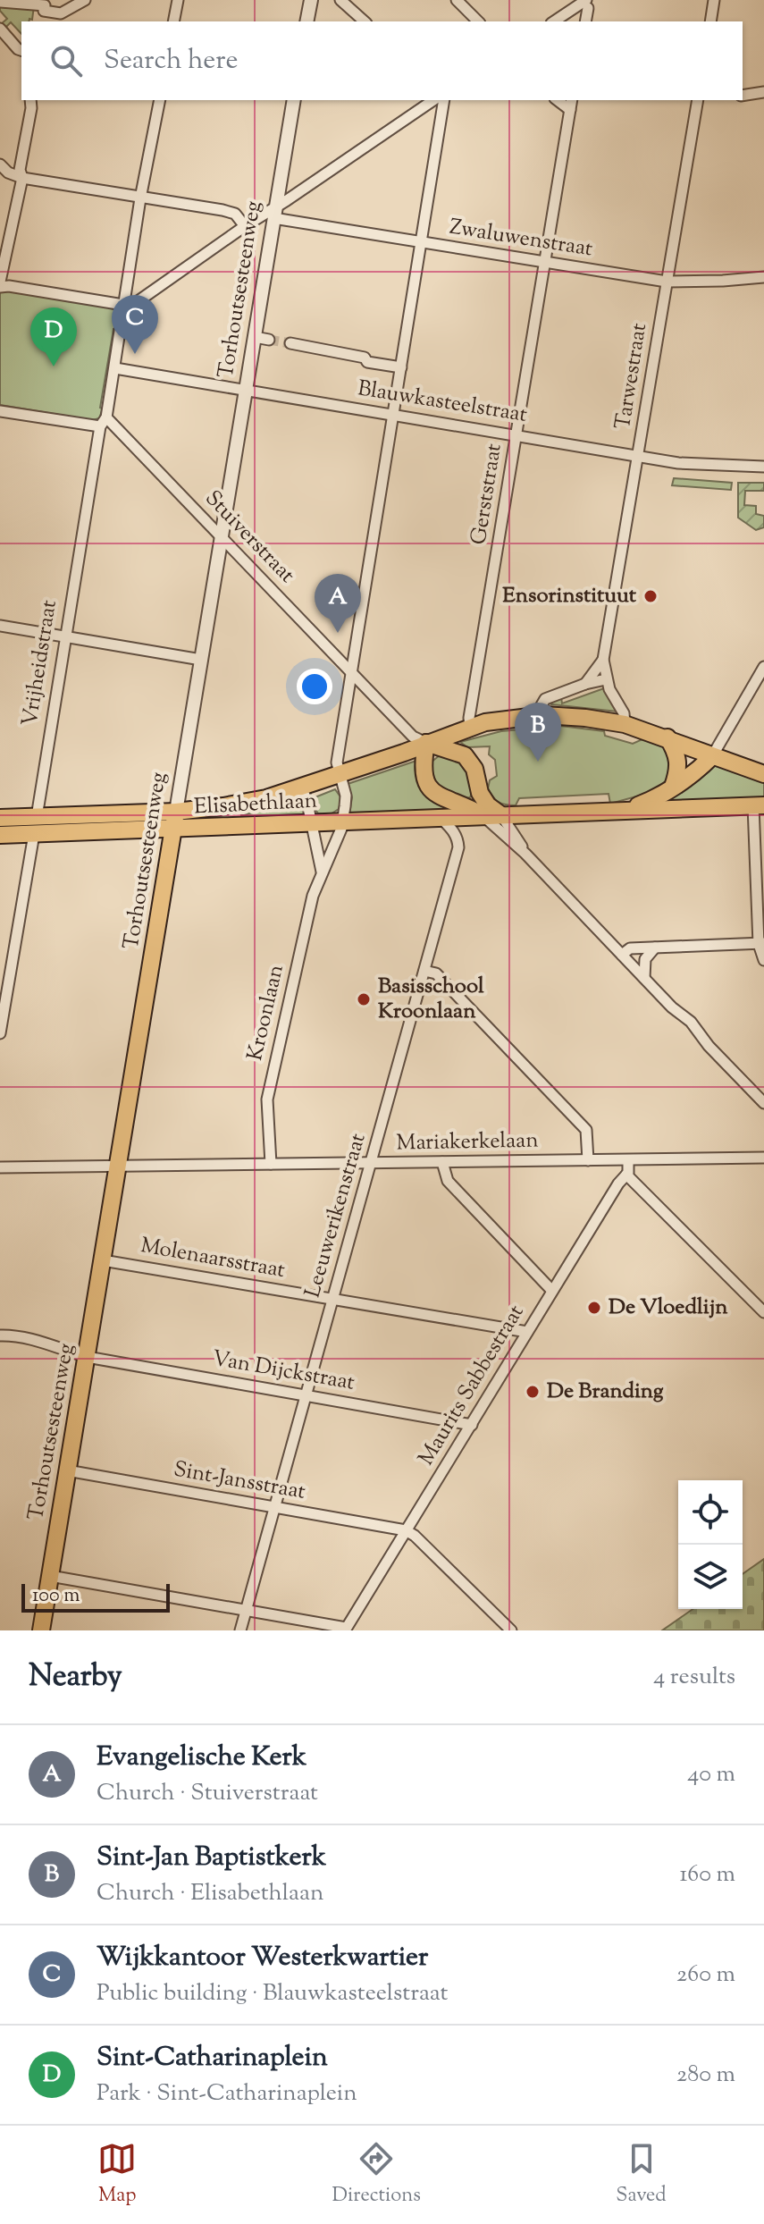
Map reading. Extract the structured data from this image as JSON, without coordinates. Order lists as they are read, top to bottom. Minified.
{"streets":{"main road":["Torhoutsesteenweg","Vrijheidstraat","Elisabethlaan"],"street":["Zwaluwenstraat","Tarwestraat","Blauwkasteelstraat","Gerststraat","Stuiverstraat","Kroonlaan","Mariakerkelaan","Leeuwerikenstraat","Molenaarsstraat","Van Dijckstraat","Maurits Sabbestraat","Sint-Jansstraat"]},"crossings":[["Zwaluwenstraat","Torhoutsesteenweg"],["Zwaluwenstraat","Tarwestraat"],["Zwaluwenstraat","Gerststraat"],["Torhoutsesteenweg","Blauwkasteelstraat"],["Torhoutsesteenweg","Stuiverstraat"],["Torhoutsesteenweg","Elisabethlaan"],["Torhoutsesteenweg","Mariakerkelaan"],["Torhoutsesteenweg","Molenaarsstraat"],["Torhoutsesteenweg","Van Dijckstraat"],["Torhoutsesteenweg","Sint-Jansstraat"],["Tarwestraat","Blauwkasteelstraat"],["Tarwestraat","Elisabethlaan"],["Blauwkasteelstraat","Gerststraat"],["Blauwkasteelstraat","Vrijheidstraat"],["Gerststraat","Elisabethlaan"],["Stuiverstraat","Vrijheidstraat"],["Stuiverstraat","Elisabethlaan"],["Vrijheidstraat","Elisabethlaan"],["Elisabethlaan","Kroonlaan"],["Elisabethlaan","Leeuwerikenstraat"],["Kroonlaan","Mariakerkelaan"],["Mariakerkelaan","Leeuwerikenstraat"],["Mariakerkelaan","Maurits Sabbestraat"],["Leeuwerikenstraat","Molenaarsstraat"],["Leeuwerikenstraat","Van Dijckstraat"],["Leeuwerikenstraat","Sint-Jansstraat"],["Molenaarsstraat","Maurits Sabbestraat"],["Van Dijckstraat","Maurits Sabbestraat"],["Maurits Sabbestraat","Sint-Jansstraat"]],"places":["Ensorinstituut","Basisschool Kroonlaan","De Vloedlijn","De Branding"],"scale_bar":"100 m","page":{"search":"Search here","pins":["C","D","A","B"],"scale":"100 m","heading":["Nearby","4 results"],"list":[{"mark":"A","name":"Evangelische Kerk","note":"Church · Stuiverstraat","value":"40 m"},{"mark":"B","name":"Sint-Jan Baptistkerk","note":"Church · Elisabethlaan","value":"160 m"},{"mark":"C","name":"Wijkkantoor Westerkwartier","note":"Public building · Blauwkasteelstraat","value":"260 m"},{"mark":"D","name":"Sint-Catharinaplein","note":"Park · Sint-Catharinaplein","value":"280 m"}],"nav":["Map","Directions","Saved"]}}
